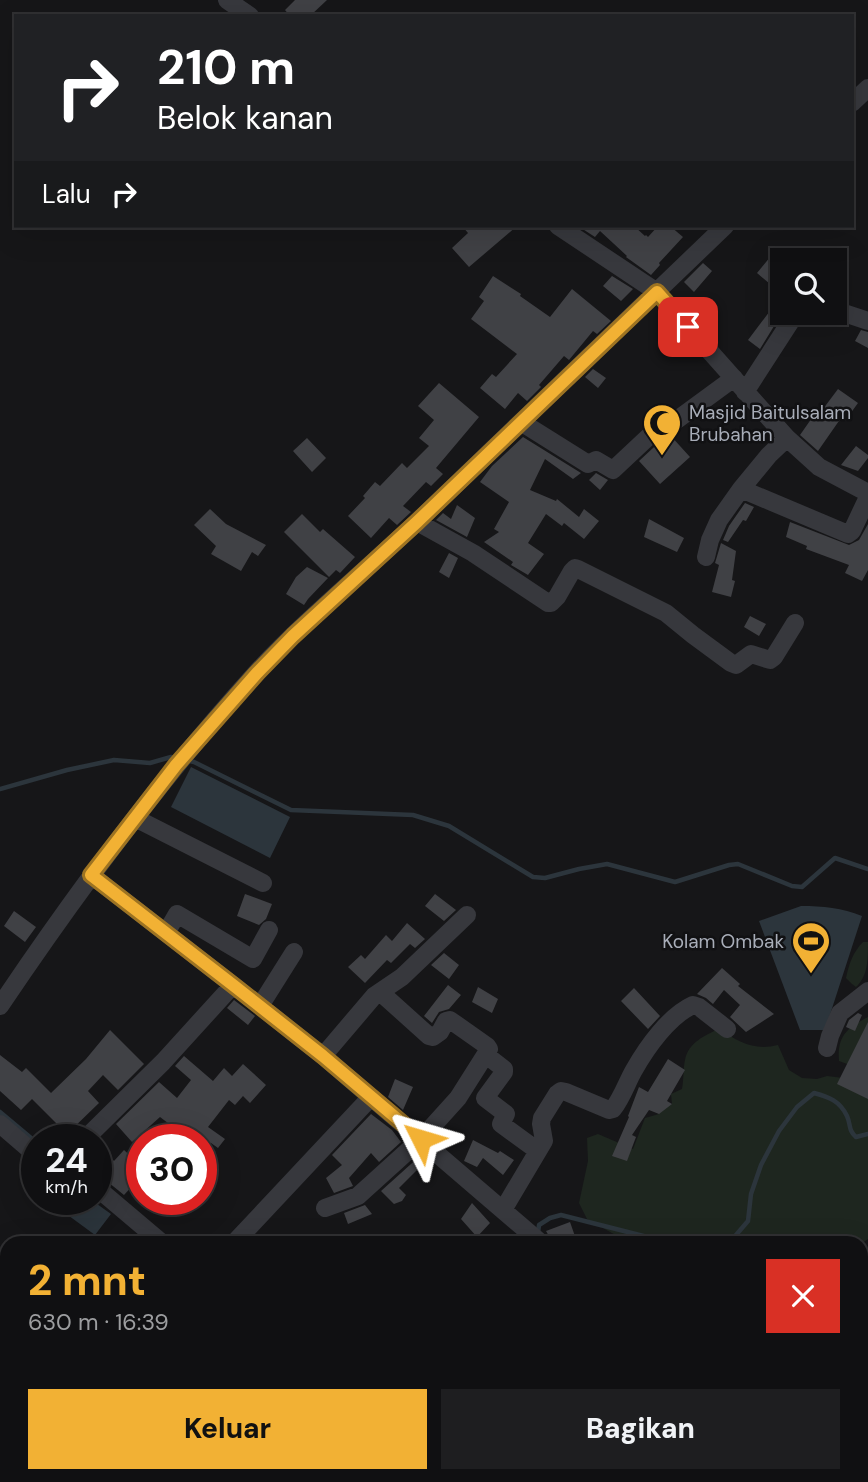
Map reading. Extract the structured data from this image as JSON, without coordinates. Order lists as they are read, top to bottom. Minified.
{"places":{"mosque":["Masjid Baitulsalam Brubahan"],"sports":["Kolam Ombak"]},"page":{"turn":["210 m","Belok kanan"],"then":"Lalu","speed":"24 km/h","limit":"30","heading":["2 mnt","630 m · 16:39"],"buttons":["Keluar","Bagikan"]}}
